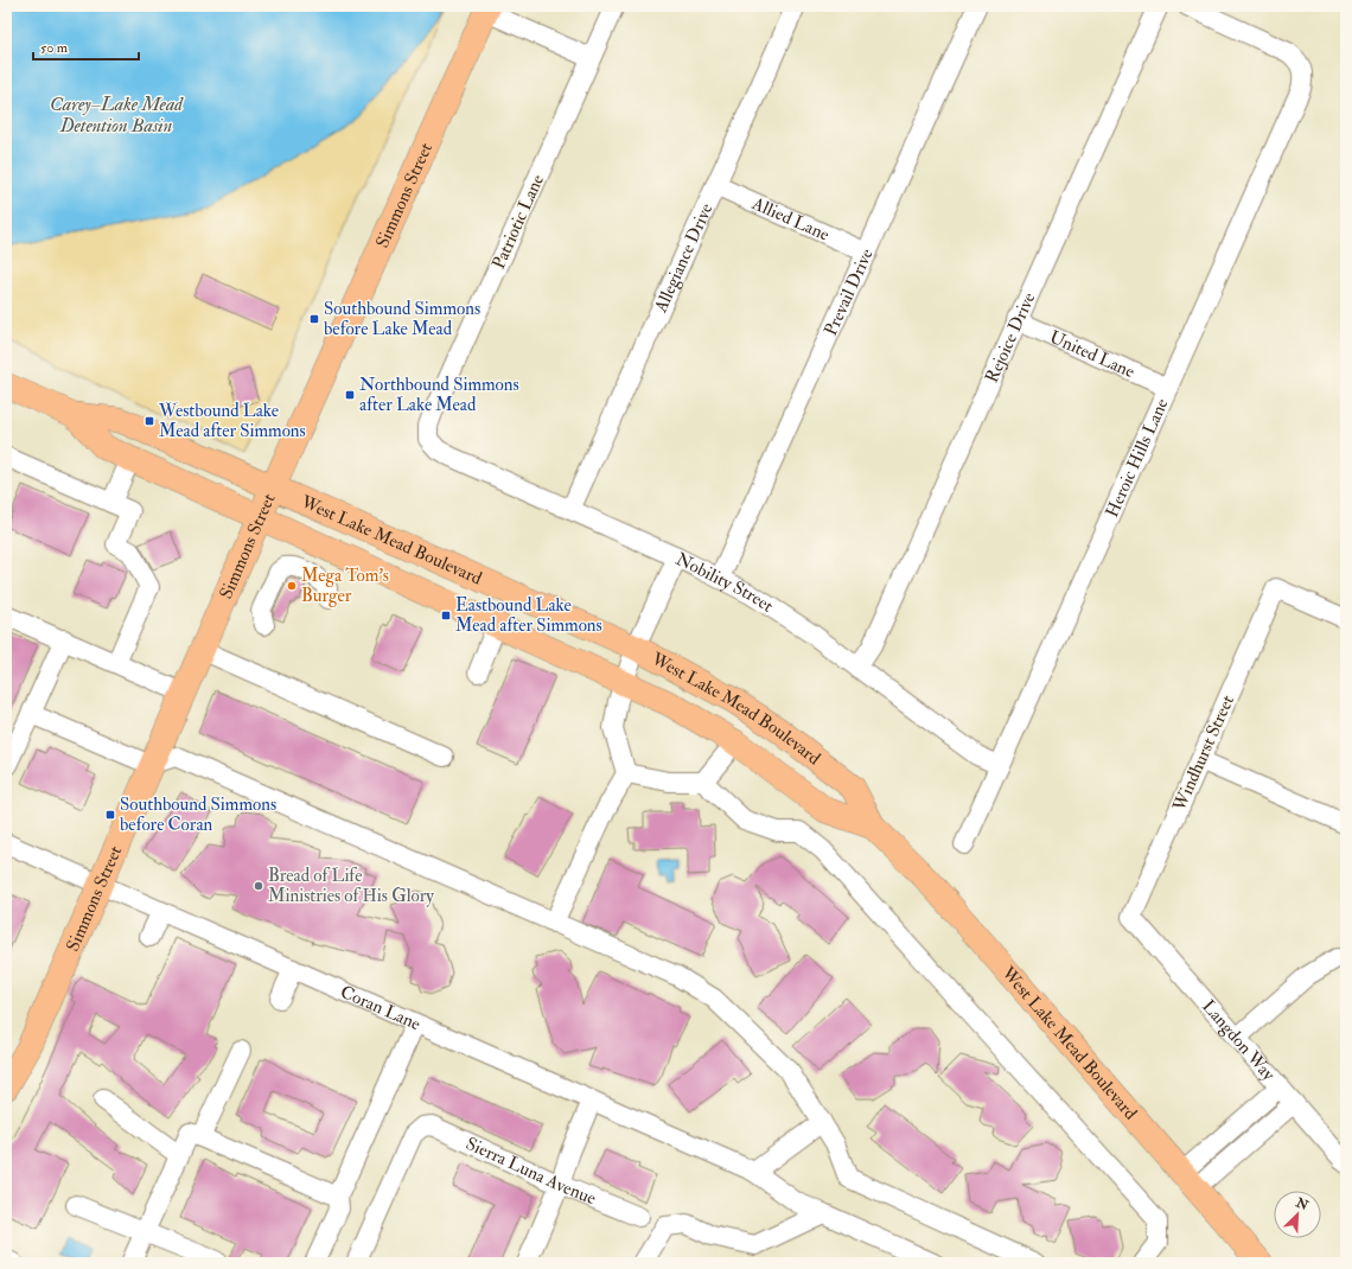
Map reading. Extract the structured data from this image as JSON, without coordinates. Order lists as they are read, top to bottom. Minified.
{"streets":{"main road":["Simmons Street","West Lake Mead Boulevard"],"street":["Allied Lane","Patriotic Lane","Allegiance Drive","Prevail Drive","Rejoice Drive","United Lane","Heroic Hills Lane","Nobility Street","Windhurst Street","Coran Lane","Langdon Way","Sierra Luna Avenue"]},"crossings":[["Simmons Street","West Lake Mead Boulevard"],["Simmons Street","Coran Lane"],["Allied Lane","Allegiance Drive"],["Allied Lane","Prevail Drive"],["Patriotic Lane","Nobility Street"],["Allegiance Drive","Nobility Street"],["Prevail Drive","Nobility Street"],["Rejoice Drive","United Lane"],["Rejoice Drive","Nobility Street"],["United Lane","Heroic Hills Lane"],["Heroic Hills Lane","Nobility Street"],["Windhurst Street","Langdon Way"]],"water":["Carey–Lake Mead Detention Basin"],"places":{"transit":["Southbound Simmons before Lake Mead","Northbound Simmons after Lake Mead","Westbound Lake Mead after Simmons","Eastbound Lake Mead after Simmons","Southbound Simmons before Coran"],"other":["Mega Tom's Burger","Bread of Life Ministries of His Glory"]},"scale_bar":"50 m","north":"top right"}
